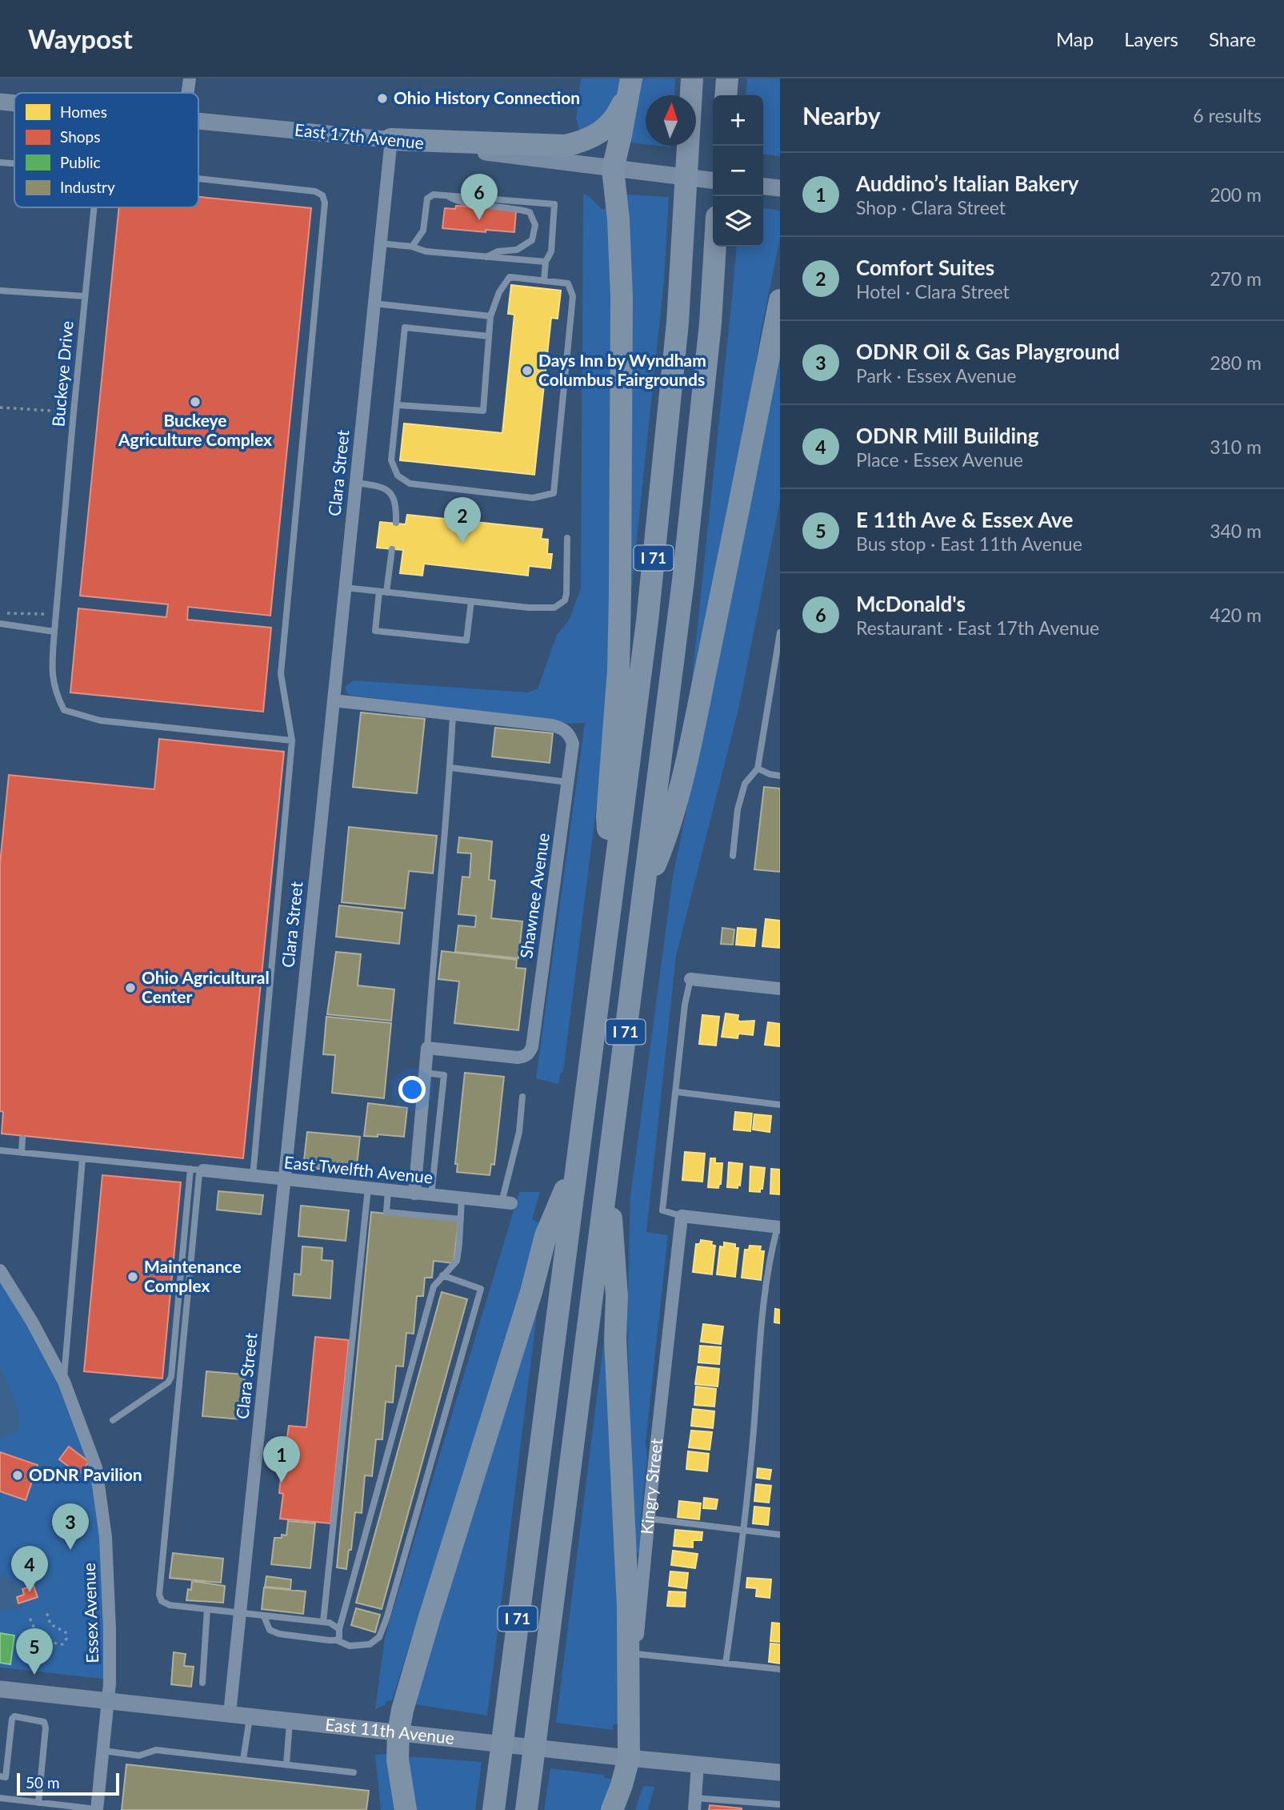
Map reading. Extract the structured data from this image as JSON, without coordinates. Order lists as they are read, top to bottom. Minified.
{"streets":{"highway":["I 71"],"street":["East 17th Avenue","Clara Street","Shawnee Avenue","East Twelfth Avenue","Kingry Street","Essex Avenue","East 11th Avenue"],"lane":["Buckeye Drive"]},"crossings":[["East 17th Avenue","Clara Street"],["Clara Street","Shawnee Avenue"],["Clara Street","East Twelfth Avenue"],["Clara Street","East 11th Avenue"],["Kingry Street","East 11th Avenue"],["Essex Avenue","East 11th Avenue"]],"places":["Ohio History Connection","Days Inn by Wyndham Columbus Fairgrounds","Buckeye Agriculture Complex","Ohio Agricultural Center","Maintenance Complex","ODNR Pavilion"],"legend":["Homes","Shops","Public","Industry"],"scale_bar":"50 m","north":"top","page":{"header":"Waypost","nav":["Map","Layers","Share"],"heading":["Nearby","6 results"],"map_buttons":["+","−"],"list":[{"mark":"1","name":"Auddino’s Italian Bakery","note":"Shop · Clara Street","value":"200 m"},{"mark":"2","name":"Comfort Suites","note":"Hotel · Clara Street","value":"270 m"},{"mark":"3","name":"ODNR Oil & Gas Playground","note":"Park · Essex Avenue","value":"280 m"},{"mark":"4","name":"ODNR Mill Building","note":"Place · Essex Avenue","value":"310 m"},{"mark":"5","name":"E 11th Ave & Essex Ave","note":"Bus stop · East 11th Avenue","value":"340 m"},{"mark":"6","name":"McDonald's","note":"Restaurant · East 17th Avenue","value":"420 m"}],"pins":["6","2","1","3","4","5"],"scale":"50 m"}}
